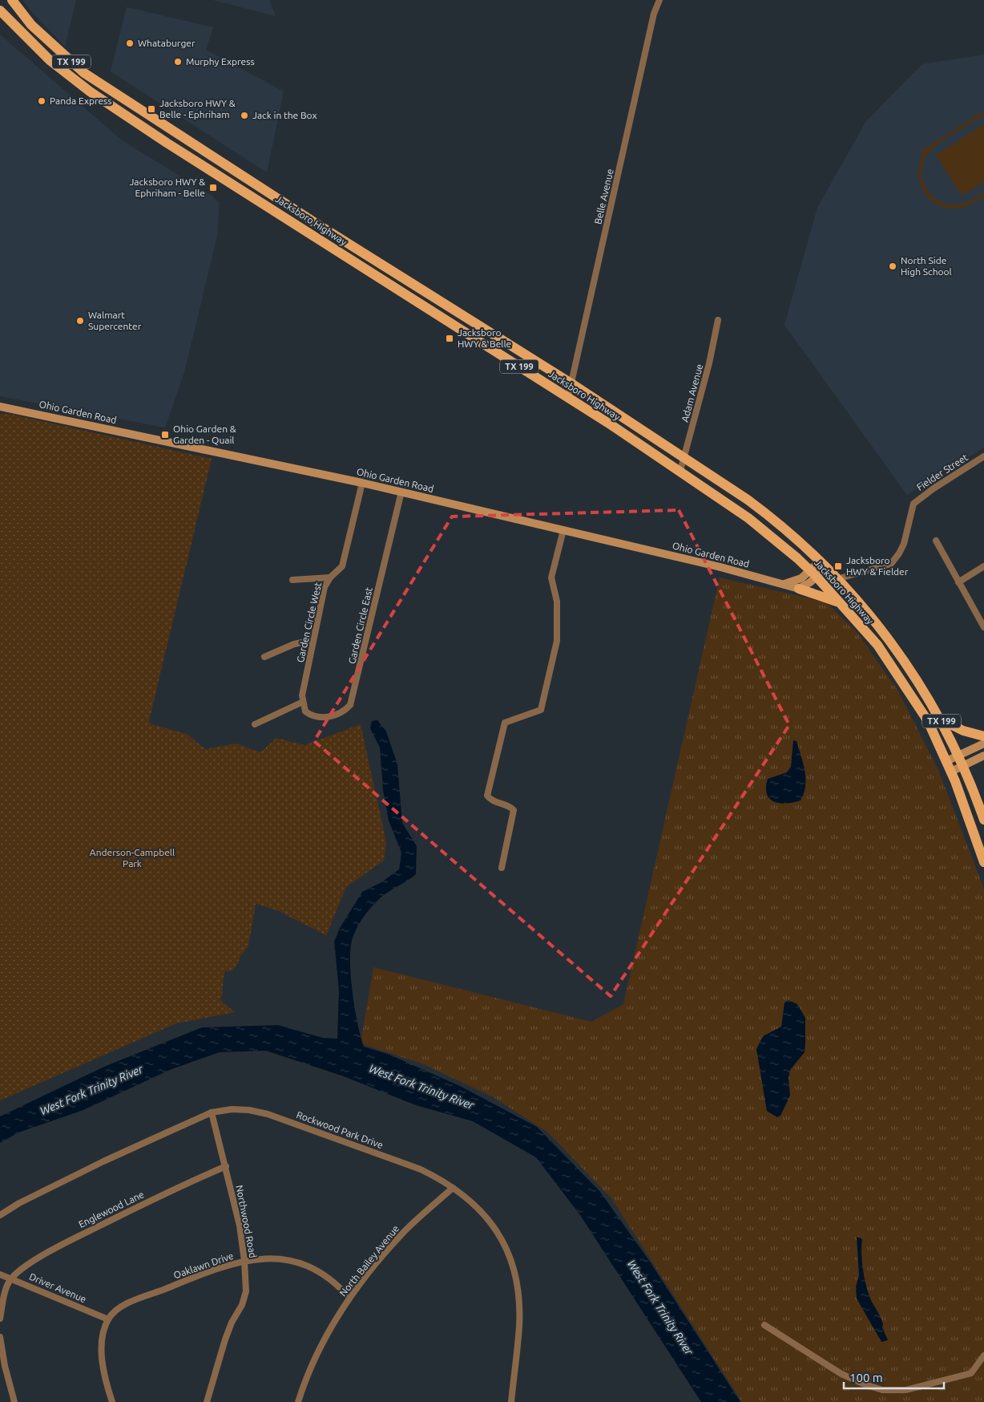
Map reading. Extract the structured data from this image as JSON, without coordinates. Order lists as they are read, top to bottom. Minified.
{"streets":{"main road":["TX 199","Jacksboro Highway"],"street":["Belle Avenue","Adam Avenue","Ohio Garden Road","Fielder Street","Garden Circle West","Garden Circle East","Rockwood Park Drive","Englewood Lane","Northwood Road","North Bailey Avenue","Oaklawn Drive","Driver Avenue"]},"crossings":[["Belle Avenue","Jacksboro Highway"],["Jacksboro Highway","Adam Avenue"],["Jacksboro Highway","Fielder Street"],["Ohio Garden Road","Garden Circle West"],["Ohio Garden Road","Garden Circle East"],["Garden Circle West","Garden Circle East"],["Rockwood Park Drive","Northwood Road"],["Rockwood Park Drive","North Bailey Avenue"],["Englewood Lane","Northwood Road"],["Englewood Lane","Driver Avenue"],["Northwood Road","Oaklawn Drive"],["North Bailey Avenue","Oaklawn Drive"],["Oaklawn Drive","Driver Avenue"]],"water":["West Fork Trinity River"],"parks":["Anderson-Campbell Park"],"places":{"other":["Whataburger","Murphy Express","Panda Express","Jack in the Box","North Side High School","Walmart Supercenter"],"transit":["Jacksboro HWY & Belle - Ephriham","Jacksboro HWY & Ephriham - Belle","Jacksboro HWY & Belle","Ohio Garden & Garden - Quail","Jacksboro HWY & Fielder"]},"scale_bar":"100 m"}
